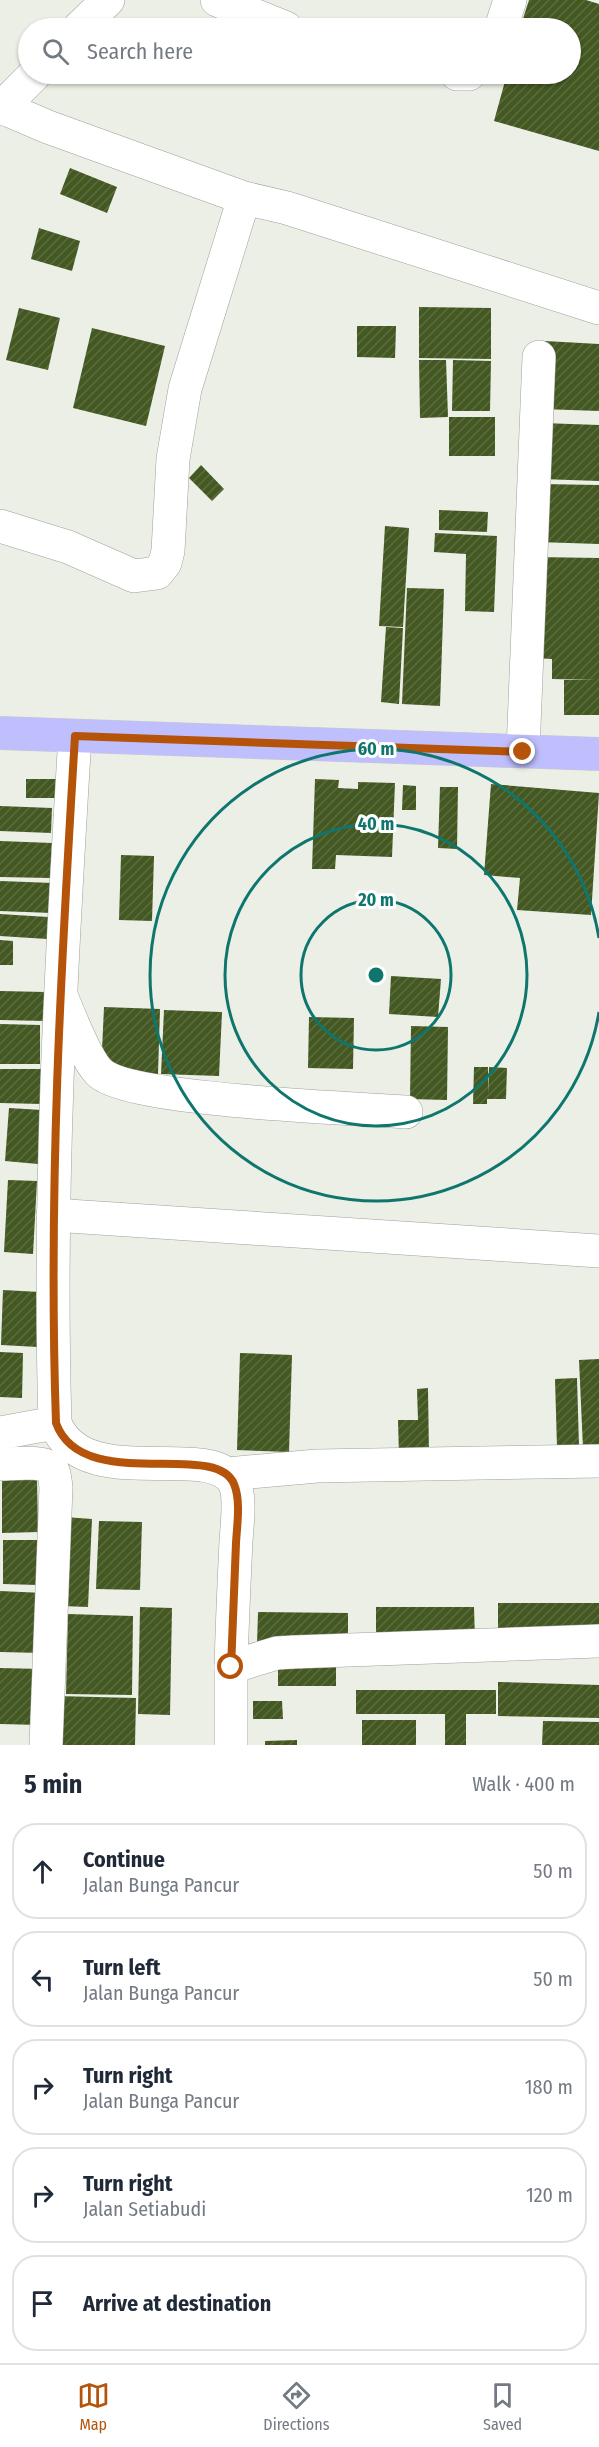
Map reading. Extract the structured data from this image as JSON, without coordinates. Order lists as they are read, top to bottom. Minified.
{"page":{"search":"Search here","heading":["5 min","Walk · 400 m"],"list":[["Continue","Jalan Bunga Pancur","50 m"],["Turn left","Jalan Bunga Pancur","50 m"],["Turn right","Jalan Bunga Pancur","180 m"],["Turn right","Jalan Setiabudi","120 m"],"Arrive at destination"],"nav":["Map","Directions","Saved"]},"rings":["60 m","40 m","20 m"]}
